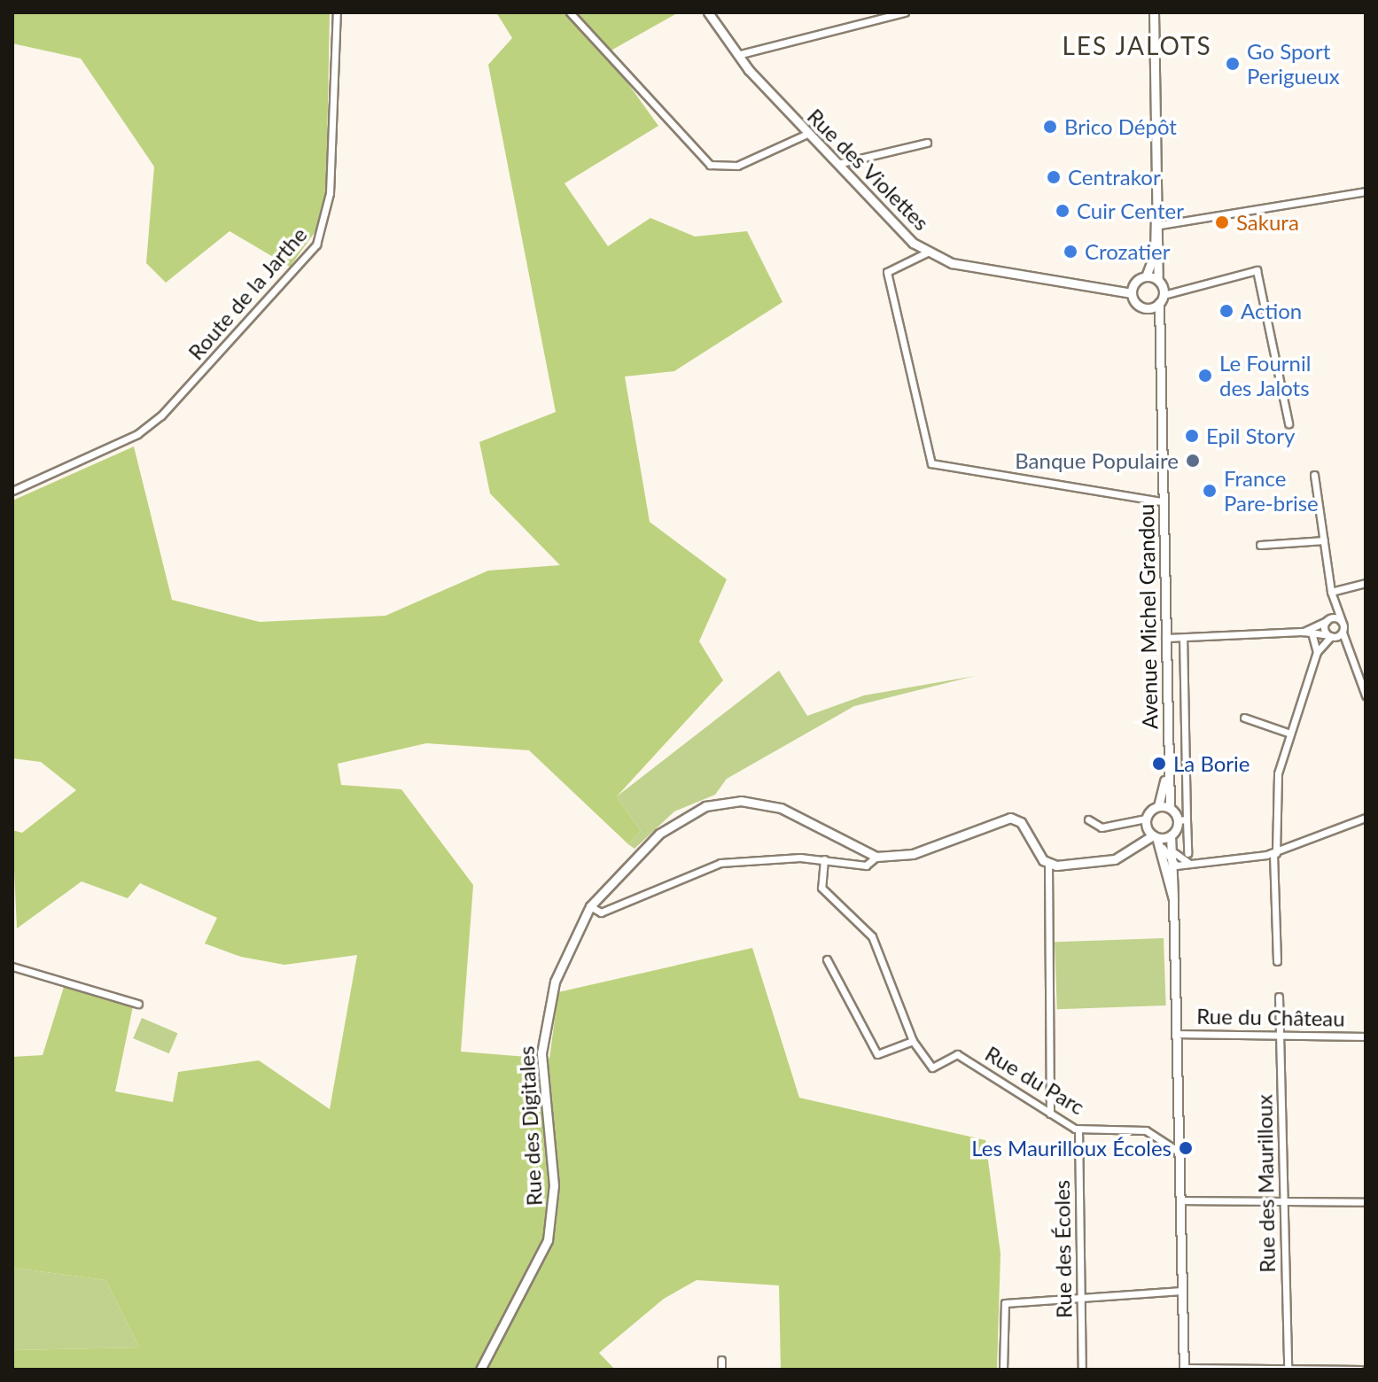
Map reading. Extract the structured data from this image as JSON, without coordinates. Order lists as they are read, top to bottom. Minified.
{"streets":{"main road":["Rue des Violettes","Avenue Michel Grandou","Rue des Digitales"],"street":["Route de la Jarthe","Rue du Château","Rue du Parc","Rue des Maurilloux","Rue des Écoles"]},"crossings":[["Rue des Violettes","Avenue Michel Grandou"],["Rue du Château","Rue des Maurilloux"],["Rue du Parc","Rue des Écoles"]],"districts":["LES JALOTS"],"places":["Go Sport Perigueux","Brico Dépôt","Centrakor","Cuir Center","Sakura","Crozatier","Action","Le Fournil des Jalots","Epil Story","Banque Populaire","France Pare-brise","La Borie","Les Maurilloux Écoles"]}
